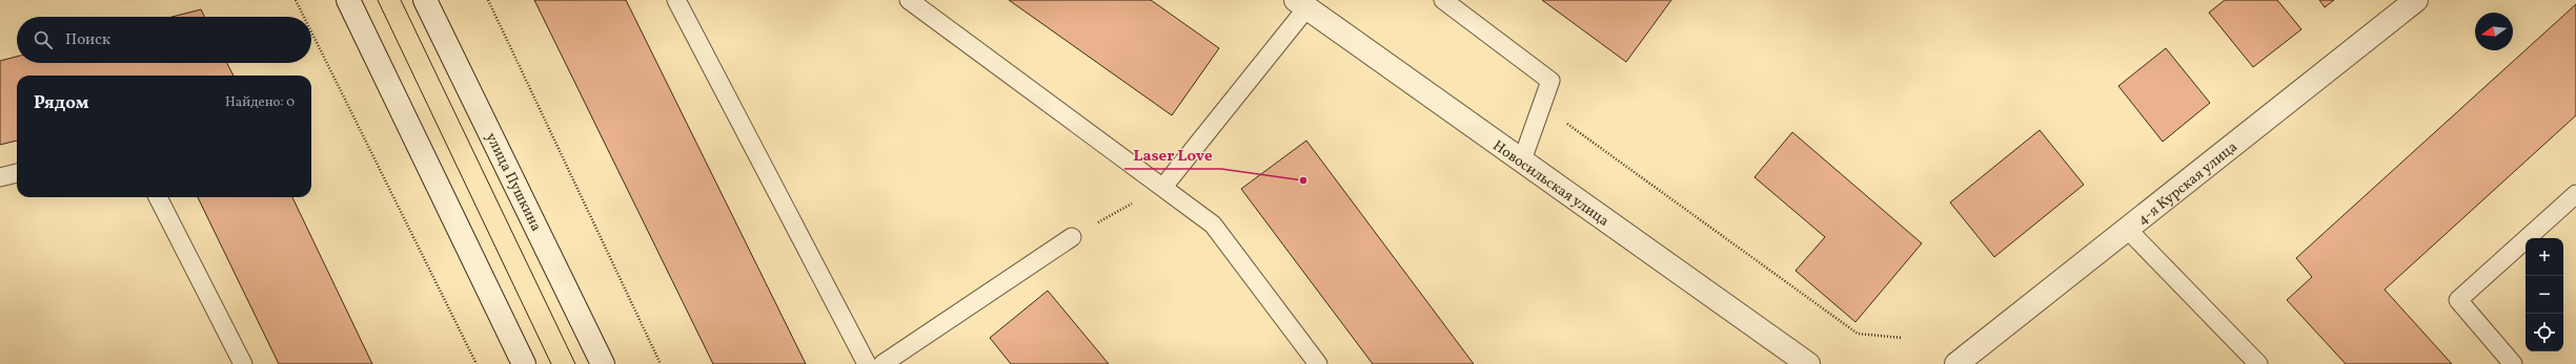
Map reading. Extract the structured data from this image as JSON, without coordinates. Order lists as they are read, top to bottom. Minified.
{"streets":{"street":["улица Пушкина","Новосильская улица","4-я Курская улица"]},"places":["Laser Love"],"north":"left","page":{"search":"Поиск","heading":["Рядом","Найдено: 0"],"map_buttons":["+","−"]}}
